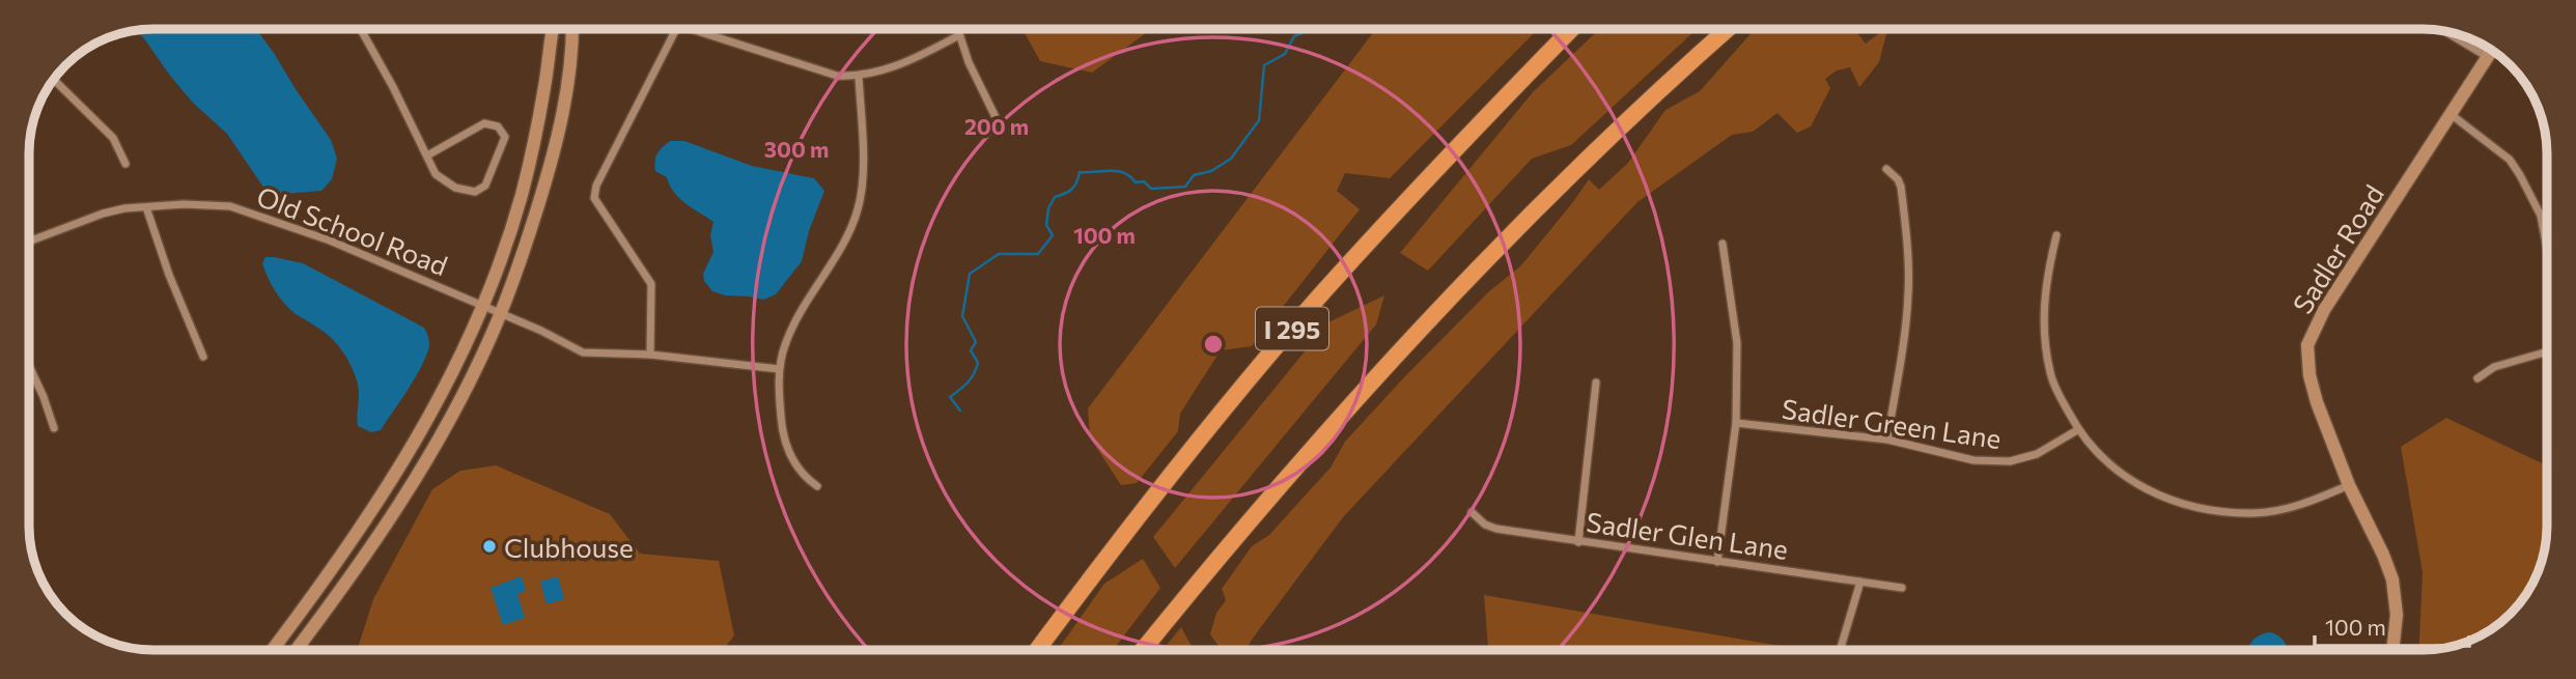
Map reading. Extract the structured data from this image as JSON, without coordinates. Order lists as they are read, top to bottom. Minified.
{"streets":{"highway":["I 295"],"street":["Old School Road","Sadler Road","Sadler Green Lane","Sadler Glen Lane"]},"places":["Clubhouse"],"scale_bar":"100 m","rings":["200 m","300 m","100 m"]}
